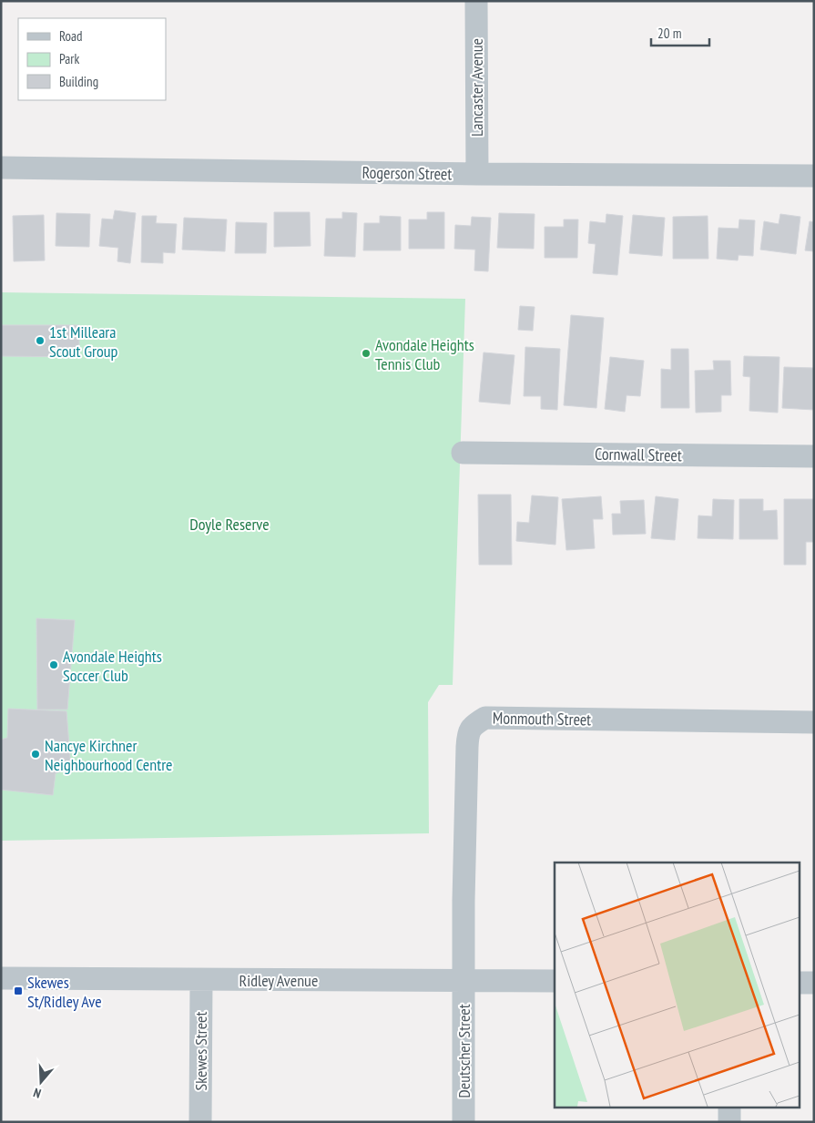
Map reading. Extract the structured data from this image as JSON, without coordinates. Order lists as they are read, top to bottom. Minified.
{"streets":{"street":["Lancaster Avenue","Rogerson Street","Cornwall Street","Monmouth Street","Ridley Avenue","Skewes Street","Deutscher Street"]},"crossings":[["Lancaster Avenue","Rogerson Street"],["Monmouth Street","Ridley Avenue"],["Monmouth Street","Deutscher Street"],["Ridley Avenue","Skewes Street"],["Ridley Avenue","Deutscher Street"]],"parks":["Doyle Reserve"],"places":{"other":["1st Milleara Scout Group","Avondale Heights Tennis Club","Avondale Heights Soccer Club","Nancye Kirchner Neighbourhood Centre"],"transit":["Skewes St/Ridley Ave"]},"legend":["Road","Park","Building"],"scale_bar":"20 m","north":"bottom"}
